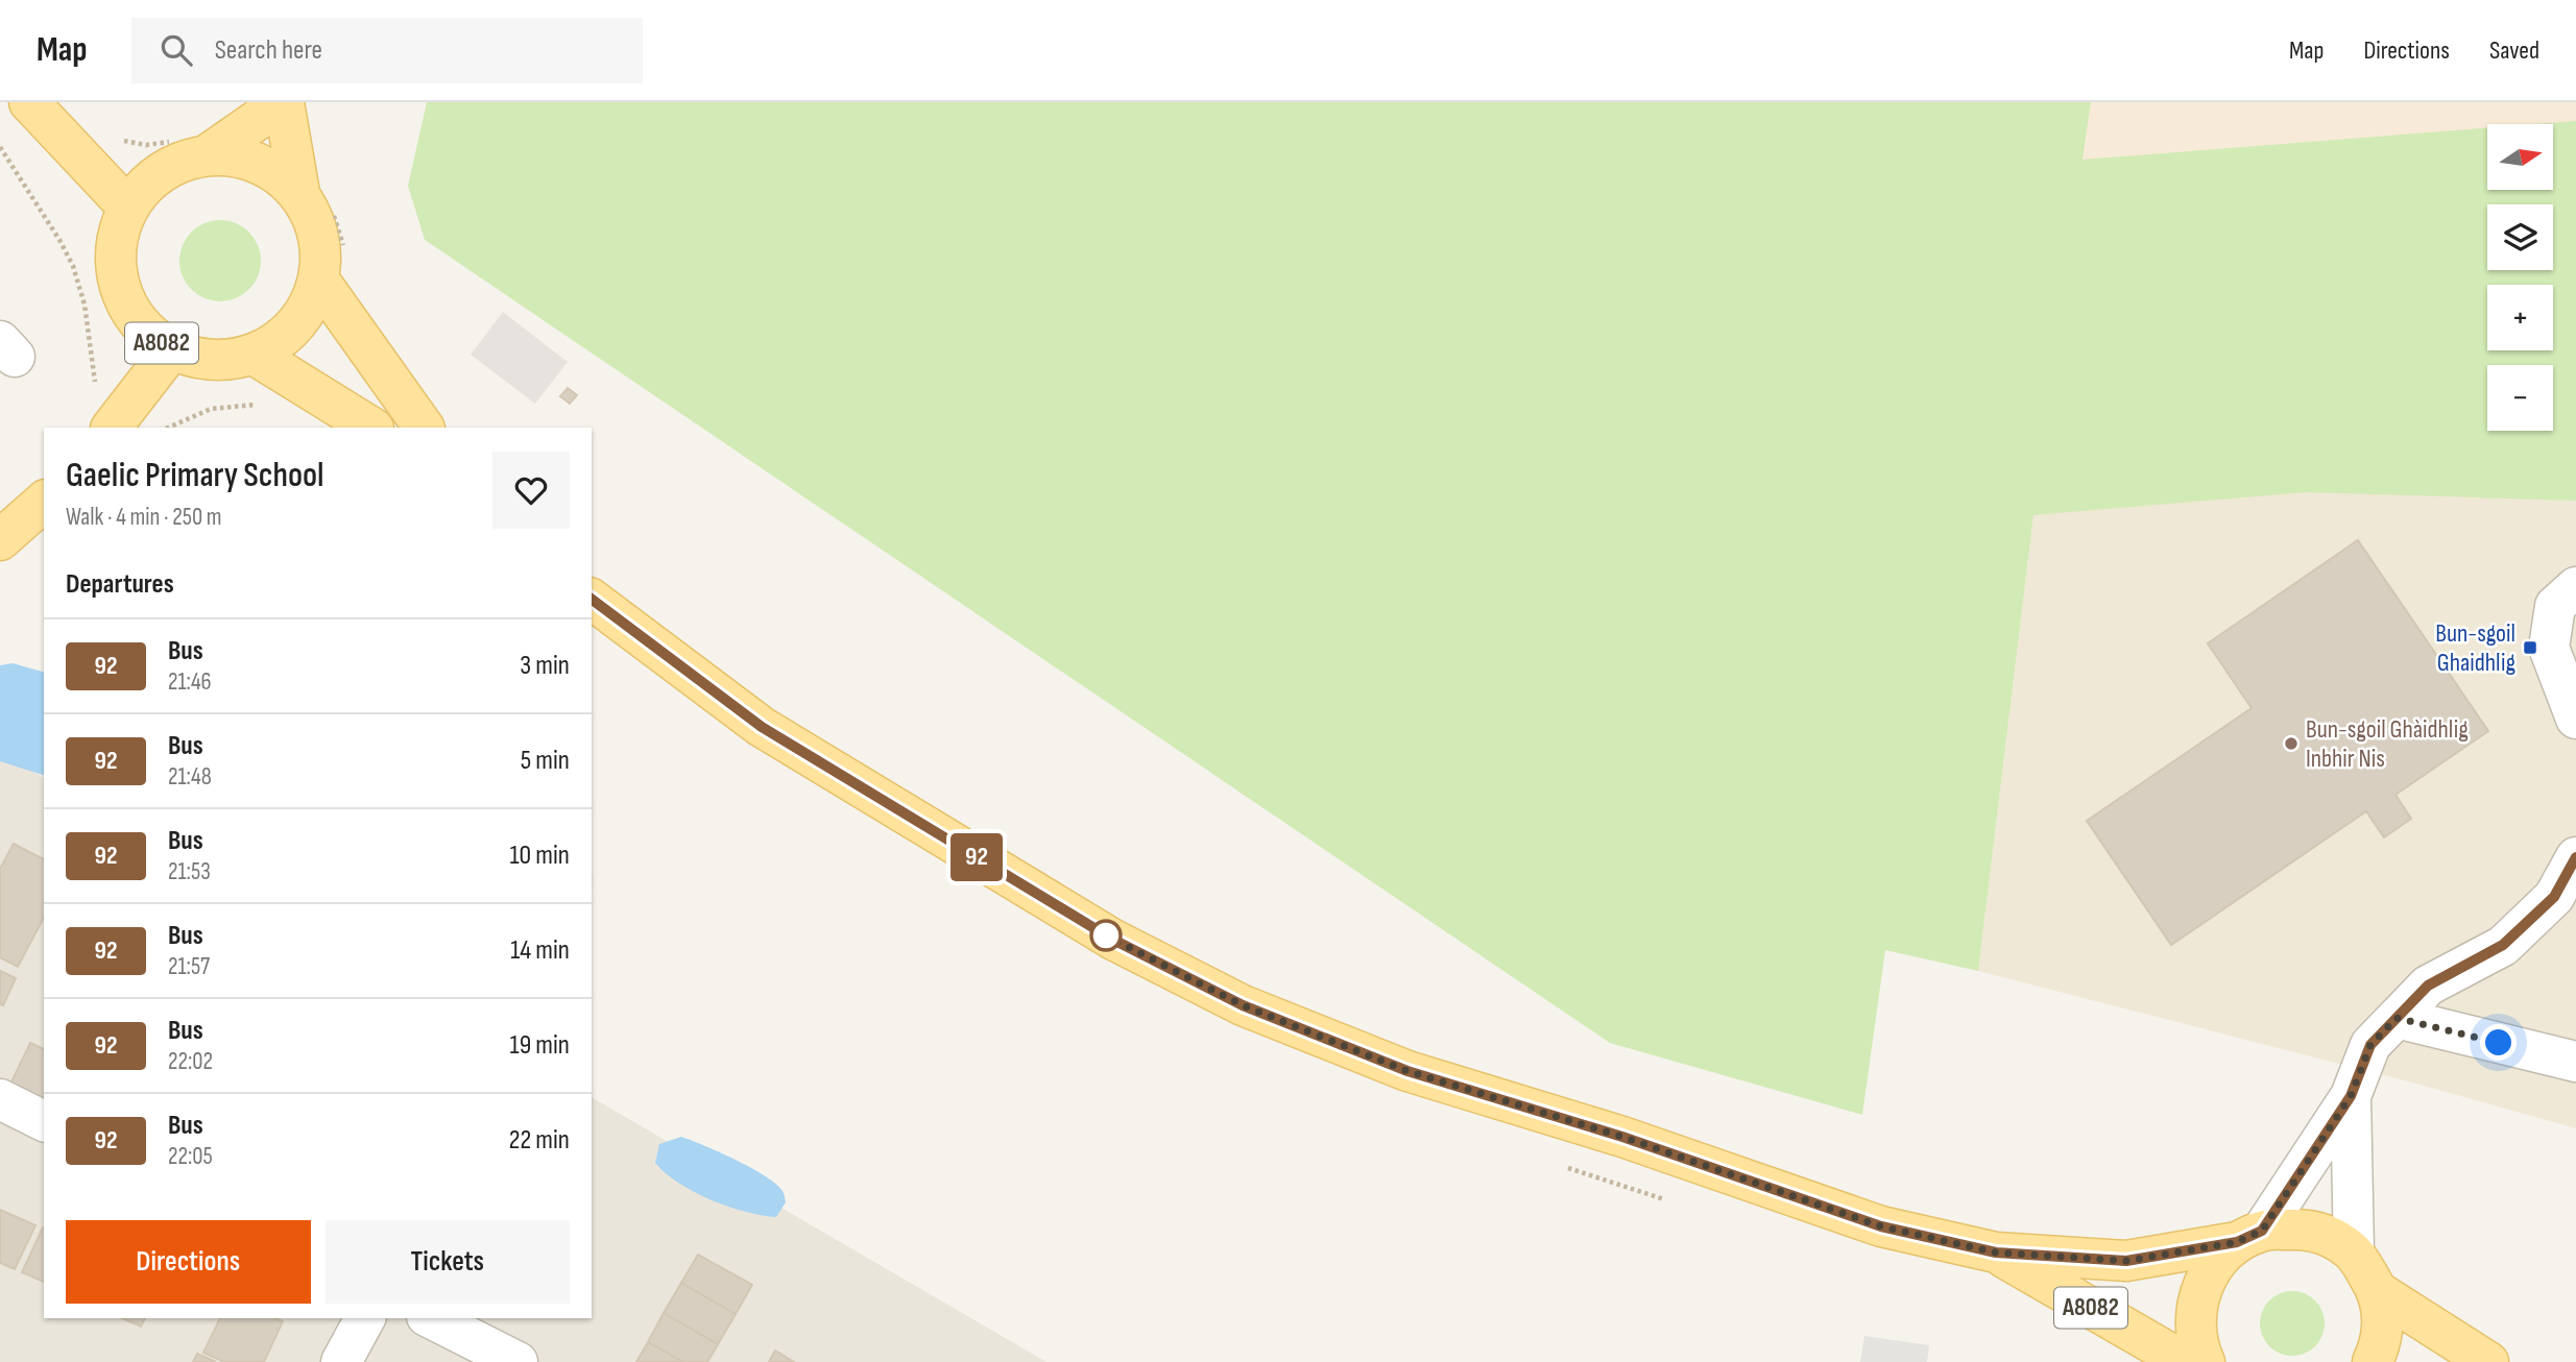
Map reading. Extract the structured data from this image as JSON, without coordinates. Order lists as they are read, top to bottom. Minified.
{"streets":{"main road":["A8082"]},"places":{"transit":["Bun-sgoil Ghaidhlig"],"other":["Bun-sgoil Ghàidhlig Inbhir Nis"]},"lines":["bus line 92"],"north":"right","page":{"header":"Map","search":"Search here","nav":["Map","Directions","Saved"],"on_map":"92","map_buttons":["+","−"],"heading":[["Gaelic Primary School","Walk · 4 min · 250 m"],"Departures"],"list":[{"mark":"92","name":"Bus","note":"21:46","value":"3 min"},{"mark":"92","name":"Bus","note":"21:48","value":"5 min"},{"mark":"92","name":"Bus","note":"21:53","value":"10 min"},{"mark":"92","name":"Bus","note":"21:57","value":"14 min"},{"mark":"92","name":"Bus","note":"22:02","value":"19 min"},{"mark":"92","name":"Bus","note":"22:05","value":"22 min"}],"buttons":["Directions","Tickets"]}}
